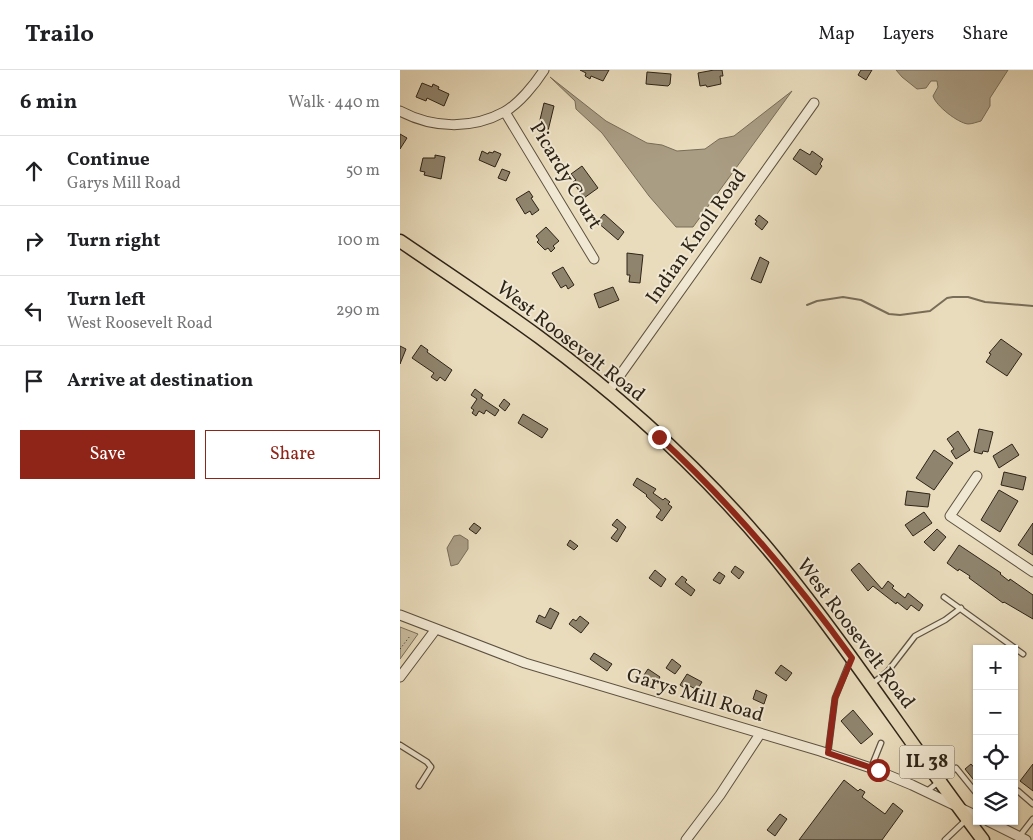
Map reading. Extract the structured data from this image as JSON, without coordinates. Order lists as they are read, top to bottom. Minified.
{"streets":{"main road":["West Roosevelt Road","IL 38"],"street":["Picardy Court","Indian Knoll Road","Garys Mill Road"]},"crossings":[["Indian Knoll Road","West Roosevelt Road"],["West Roosevelt Road","Garys Mill Road"]],"page":{"header":"Trailo","nav":["Map","Layers","Share"],"heading":["6 min","Walk · 440 m"],"list":[["Continue","Garys Mill Road","50 m"],["Turn right","100 m"],["Turn left","West Roosevelt Road","290 m"],"Arrive at destination"],"buttons":["Save","Share"],"map_buttons":["+","−"]}}
